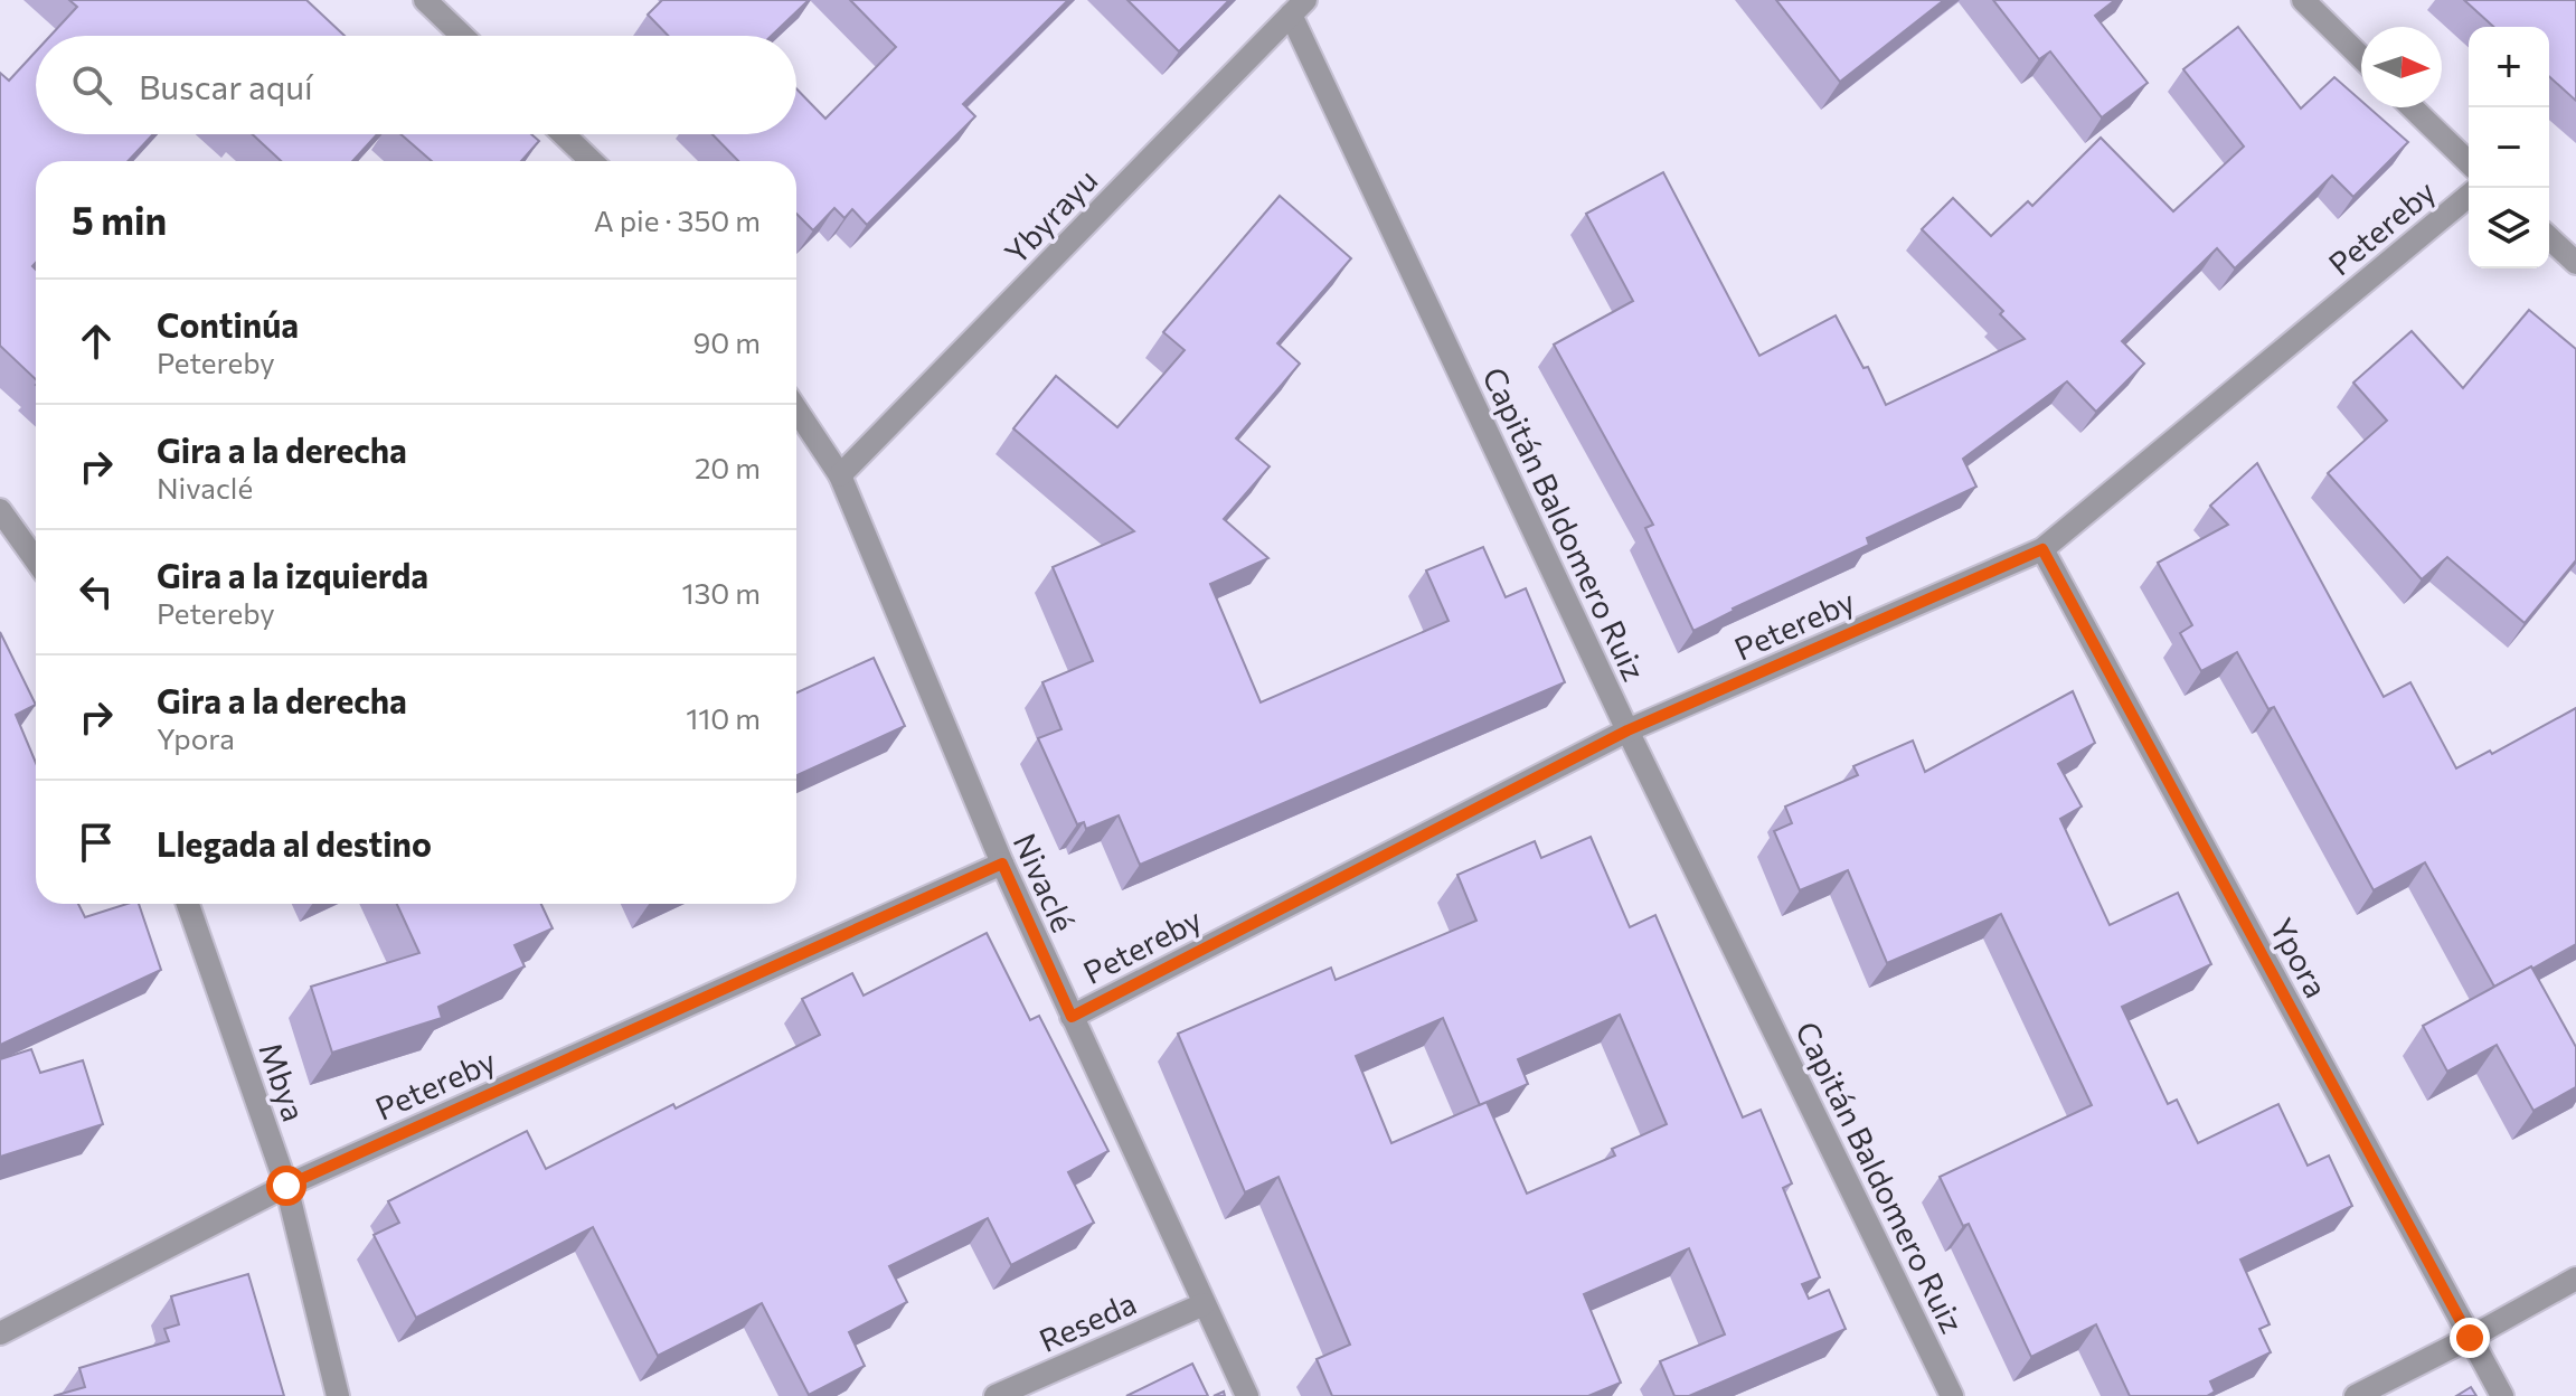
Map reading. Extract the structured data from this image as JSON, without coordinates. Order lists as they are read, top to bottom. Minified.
{"streets":{"street":["Ybyrayu","Petereby","Capitán Baldomero Ruiz","Nivaclé","Ypora","Mbya","Reseda"]},"crossings":[["Ybyrayu","Capitán Baldomero Ruiz"],["Ybyrayu","Nivaclé"],["Petereby","Capitán Baldomero Ruiz"],["Petereby","Nivaclé"],["Petereby","Ypora"],["Petereby","Mbya"],["Nivaclé","Reseda"]],"north":"right","page":{"map_buttons":["+","−"],"search":"Buscar aquí","heading":["5 min","A pie · 350 m"],"list":[["Continúa","Petereby","90 m"],["Gira a la derecha","Nivaclé","20 m"],["Gira a la izquierda","Petereby","130 m"],["Gira a la derecha","Ypora","110 m"],"Llegada al destino"]}}
